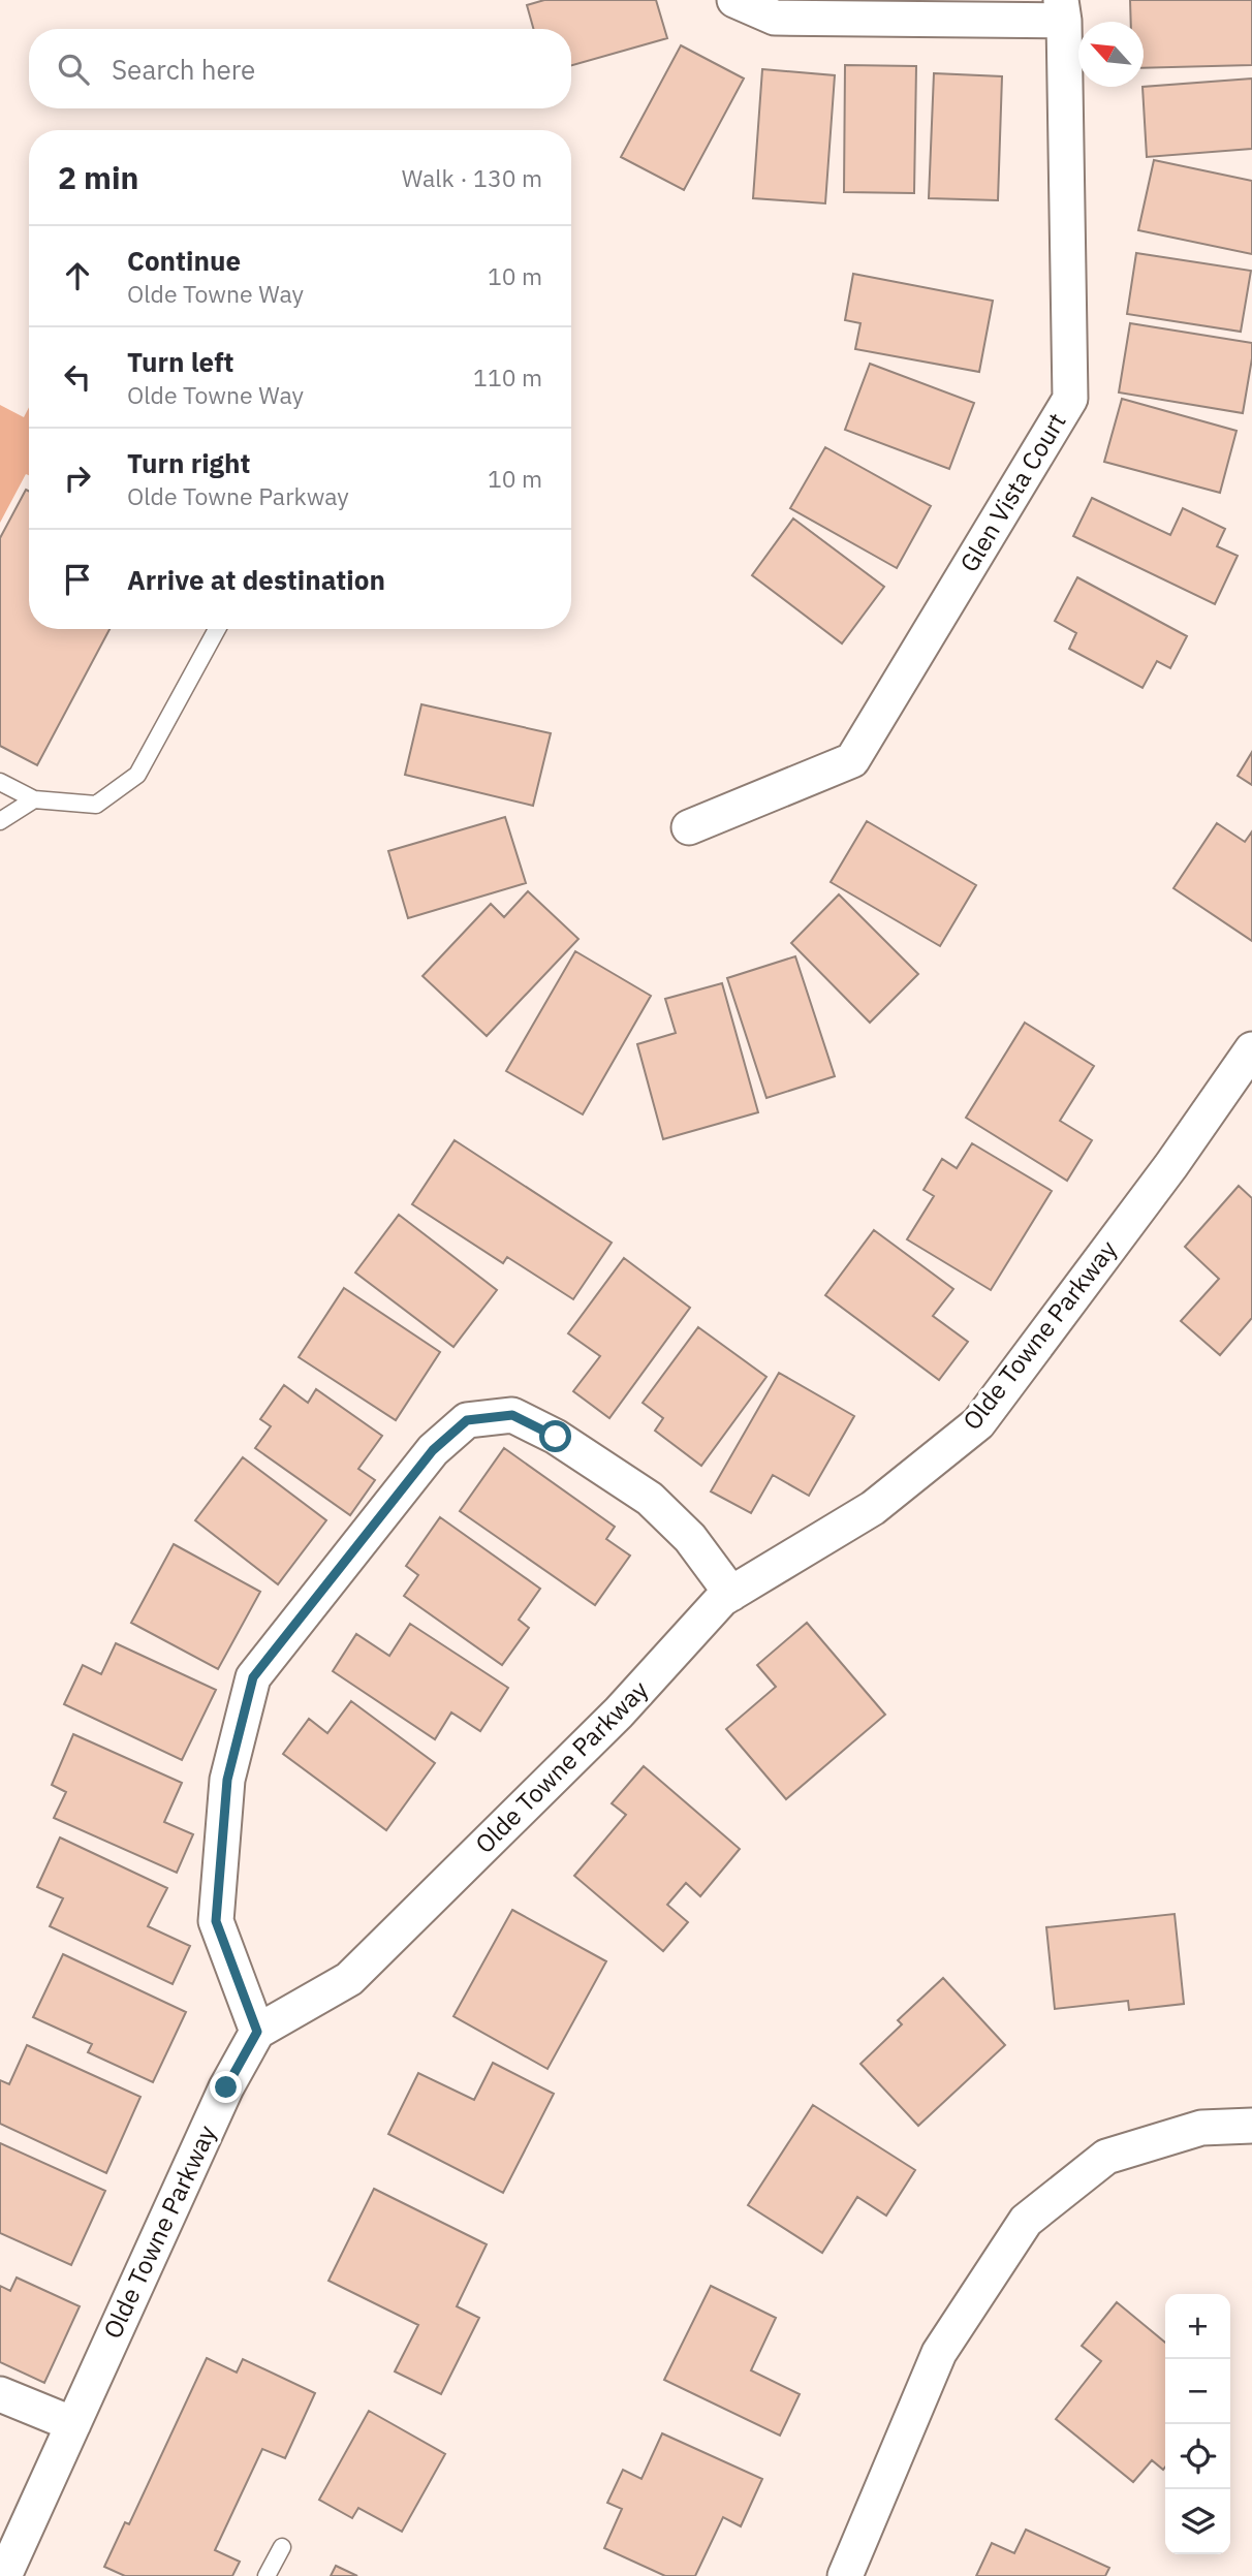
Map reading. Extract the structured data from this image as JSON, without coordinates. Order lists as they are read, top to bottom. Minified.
{"streets":{"street":["Glen Vista Court","Olde Towne Parkway"]},"north":"top left","page":{"search":"Search here","heading":["2 min","Walk · 130 m"],"list":[["Continue","Olde Towne Way","10 m"],["Turn left","Olde Towne Way","110 m"],["Turn right","Olde Towne Parkway","10 m"],"Arrive at destination"],"map_buttons":["+","−"]}}
